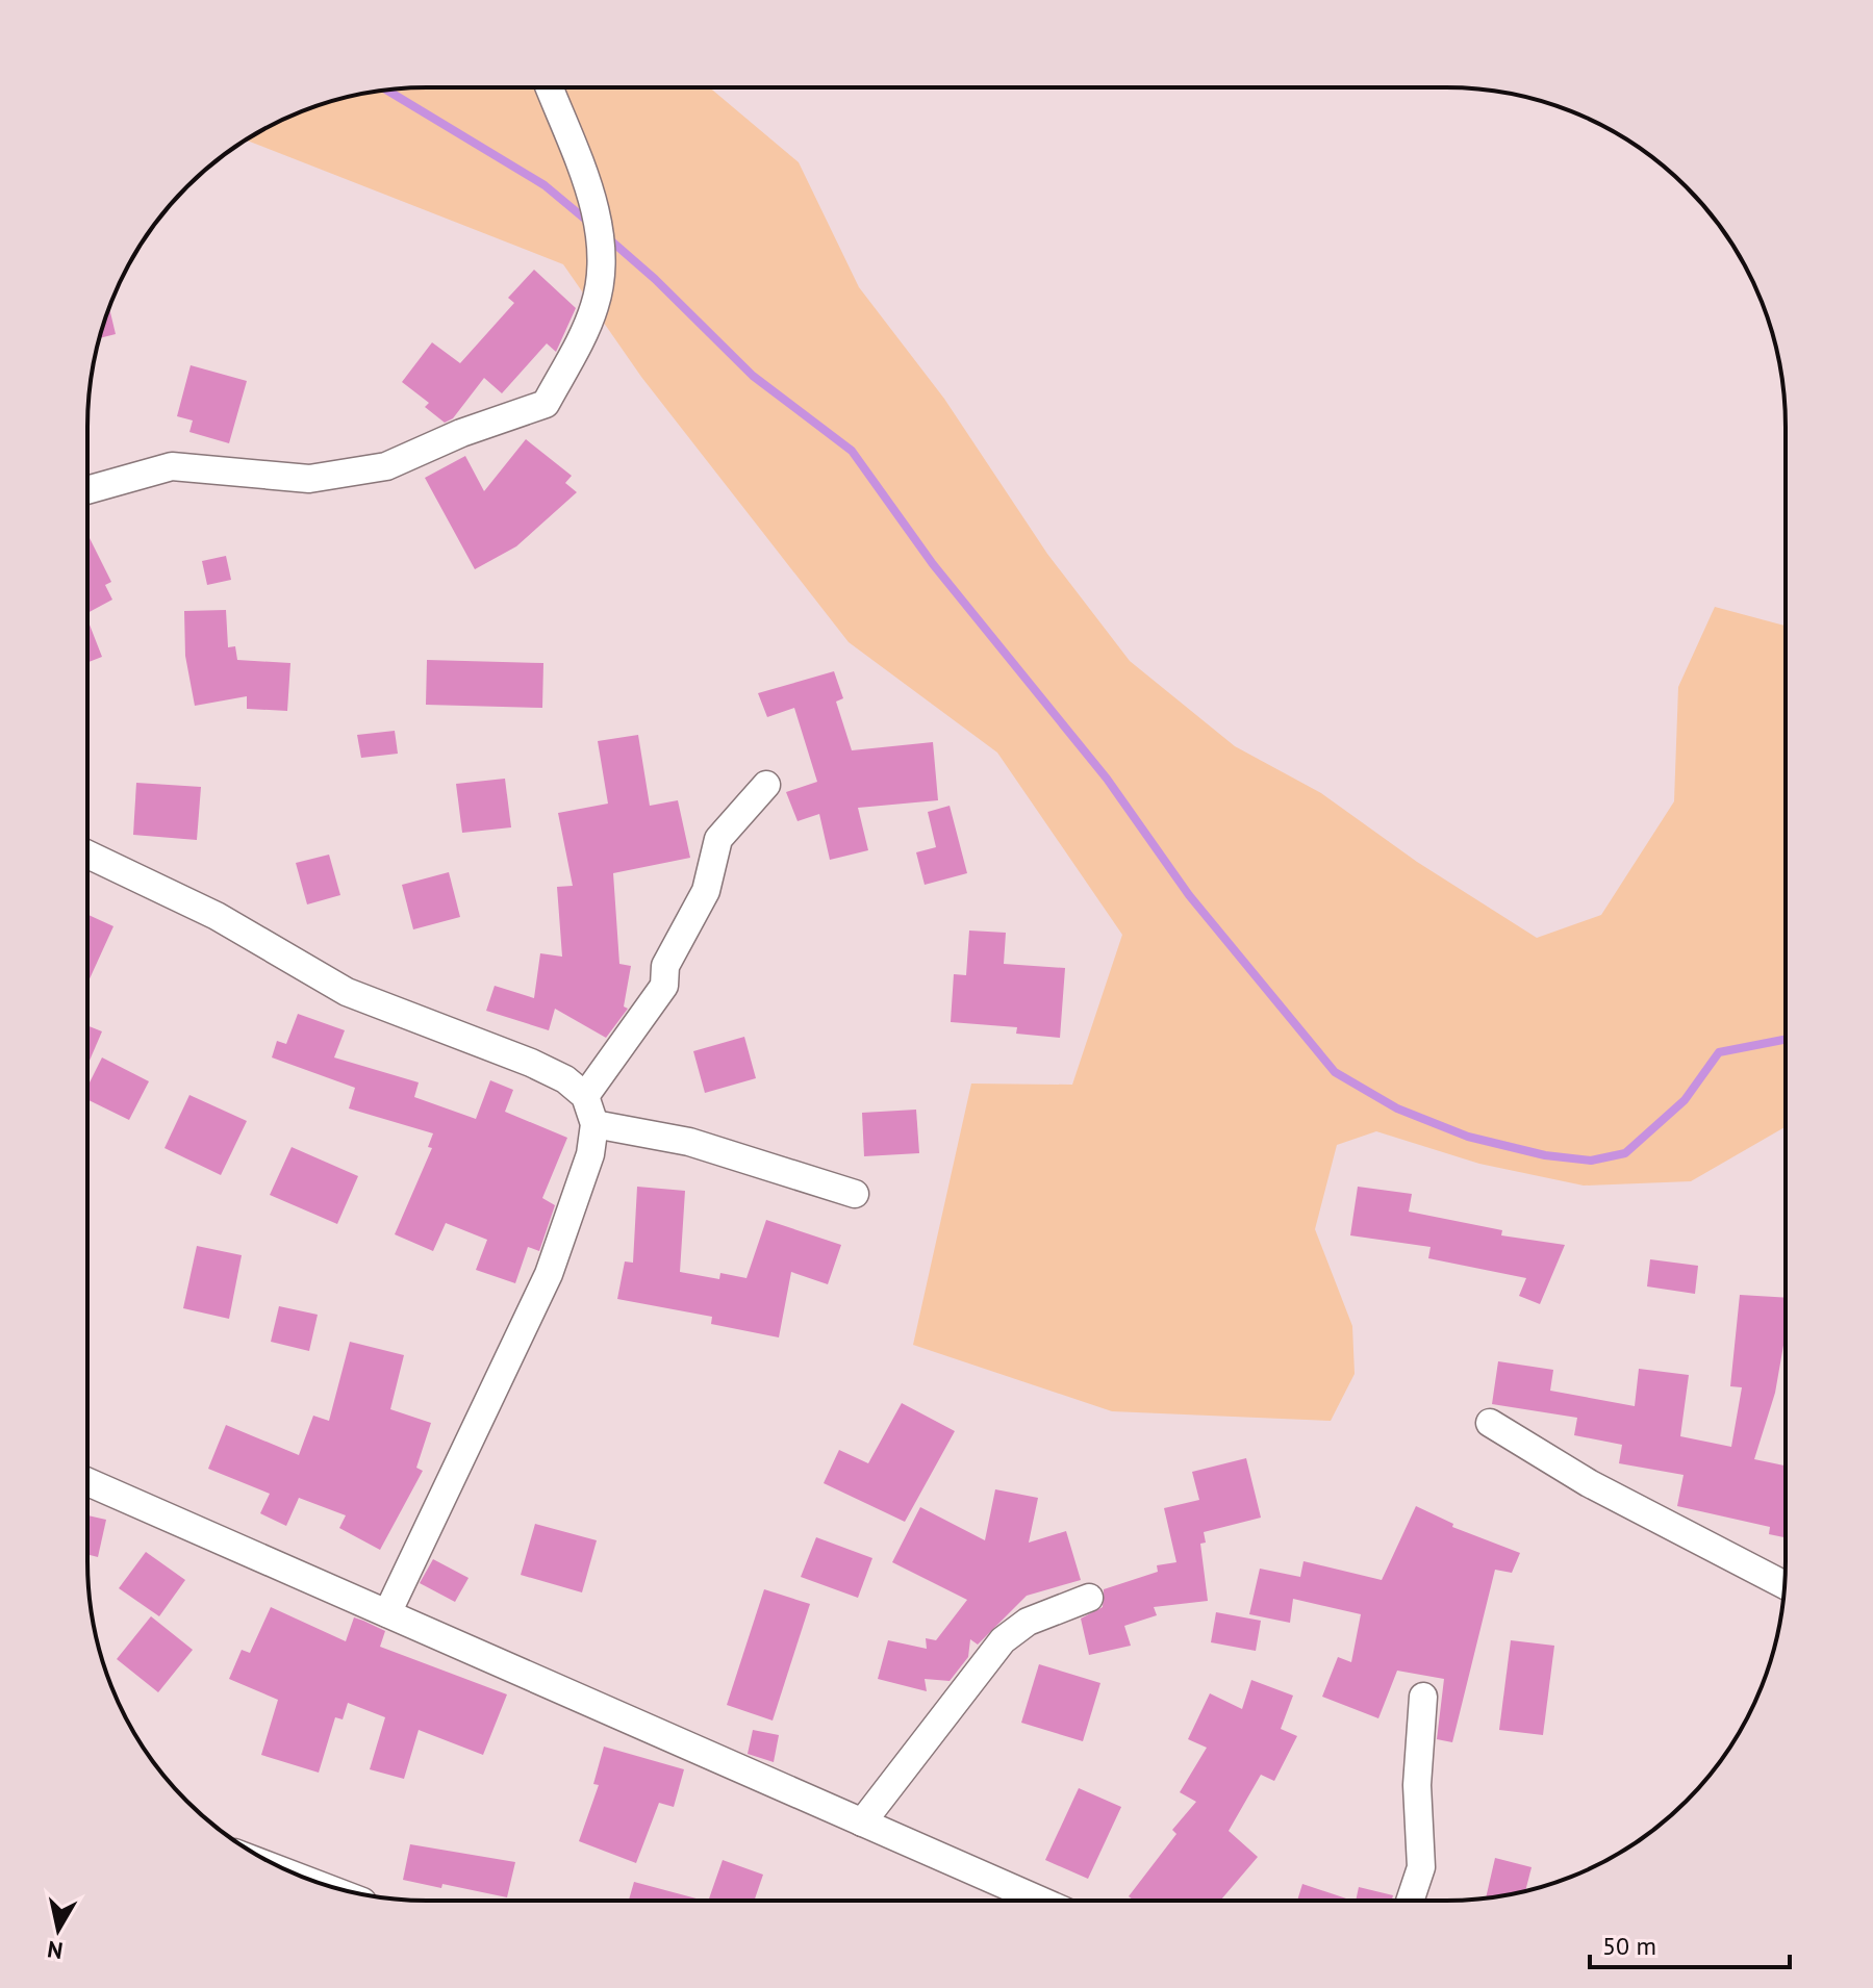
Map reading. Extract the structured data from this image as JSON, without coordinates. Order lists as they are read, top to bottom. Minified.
{"scale_bar":"50 m","north":"bottom"}
